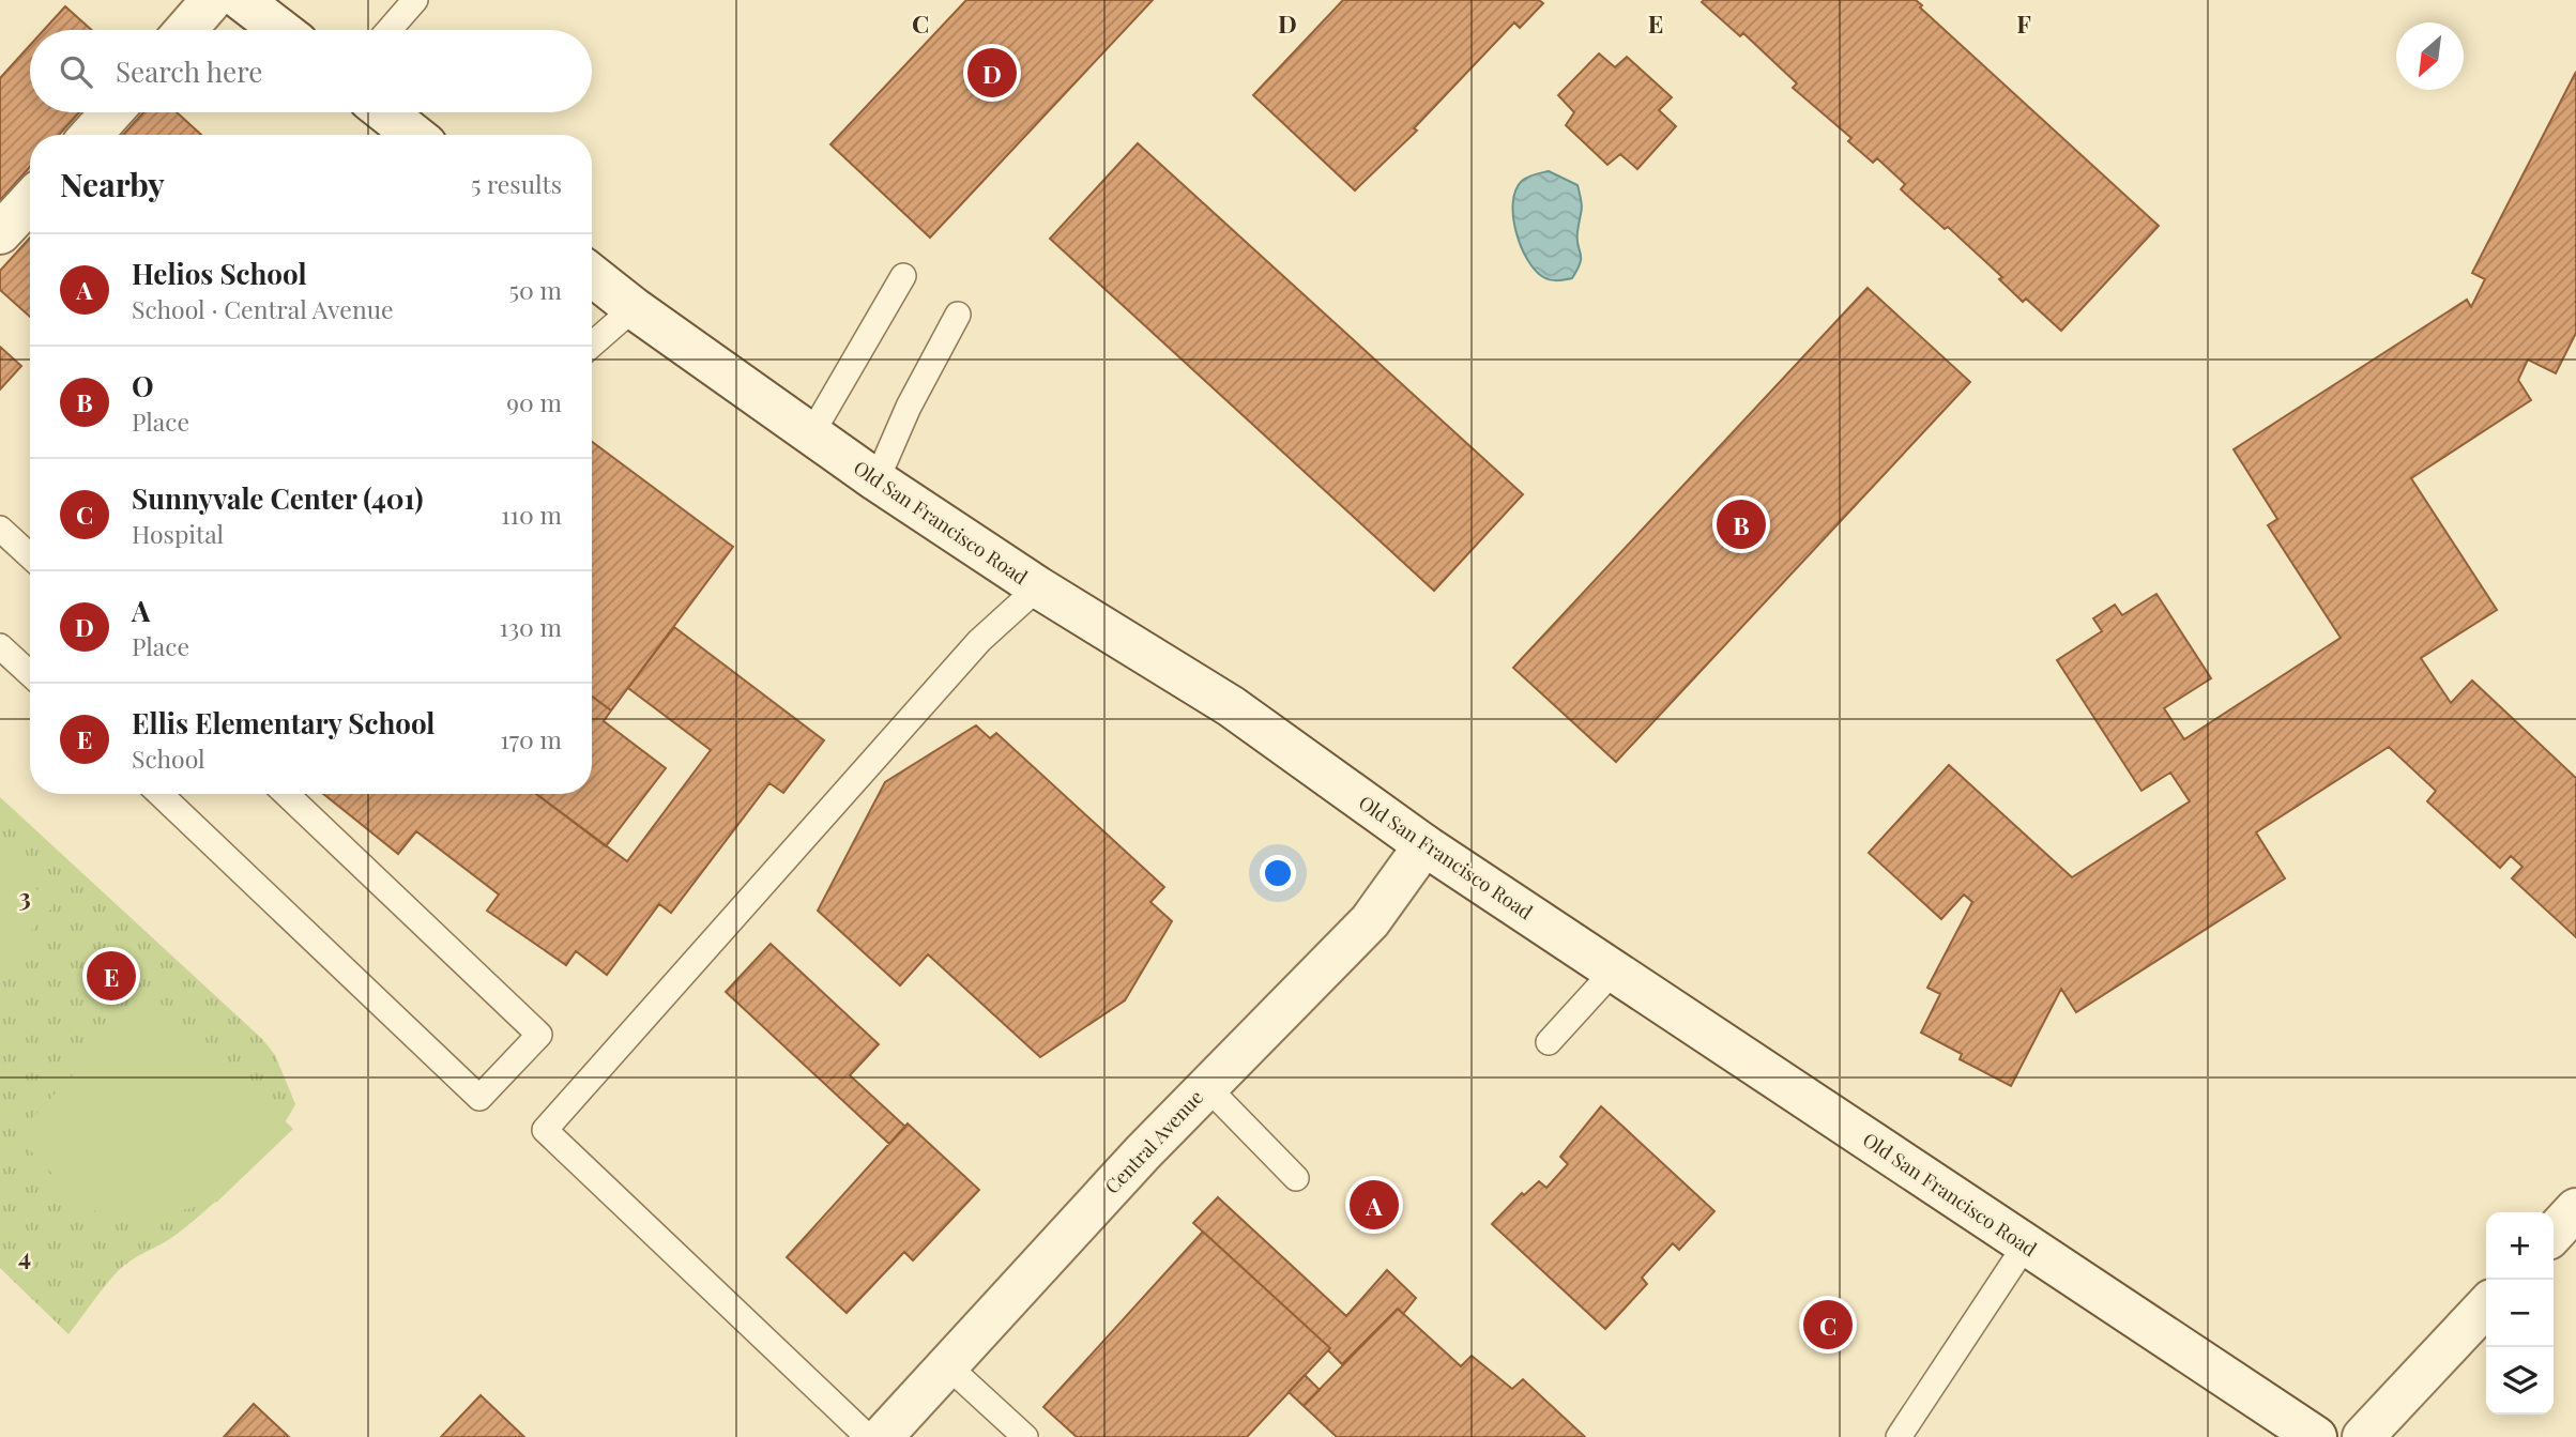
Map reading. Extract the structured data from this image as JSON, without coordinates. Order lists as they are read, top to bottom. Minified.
{"streets":{"main road":["Old San Francisco Road","Central Avenue"]},"crossings":[["Old San Francisco Road","Central Avenue"]],"north":"bottom left","page":{"search":"Search here","pins":["D","B","E","A","C"],"heading":["Nearby","5 results"],"list":[{"mark":"A","name":"Helios School","note":"School · Central Avenue","value":"50 m"},{"mark":"B","name":"O","note":"Place","value":"90 m"},{"mark":"C","name":"Sunnyvale Center (401)","note":"Hospital","value":"110 m"},{"mark":"D","name":"A","note":"Place","value":"130 m"},{"mark":"E","name":"Ellis Elementary School","note":"School","value":"170 m"}],"map_buttons":["+","−"]},"grid":{"columns":["C","D","E","F"],"rows":["3","4"]}}
